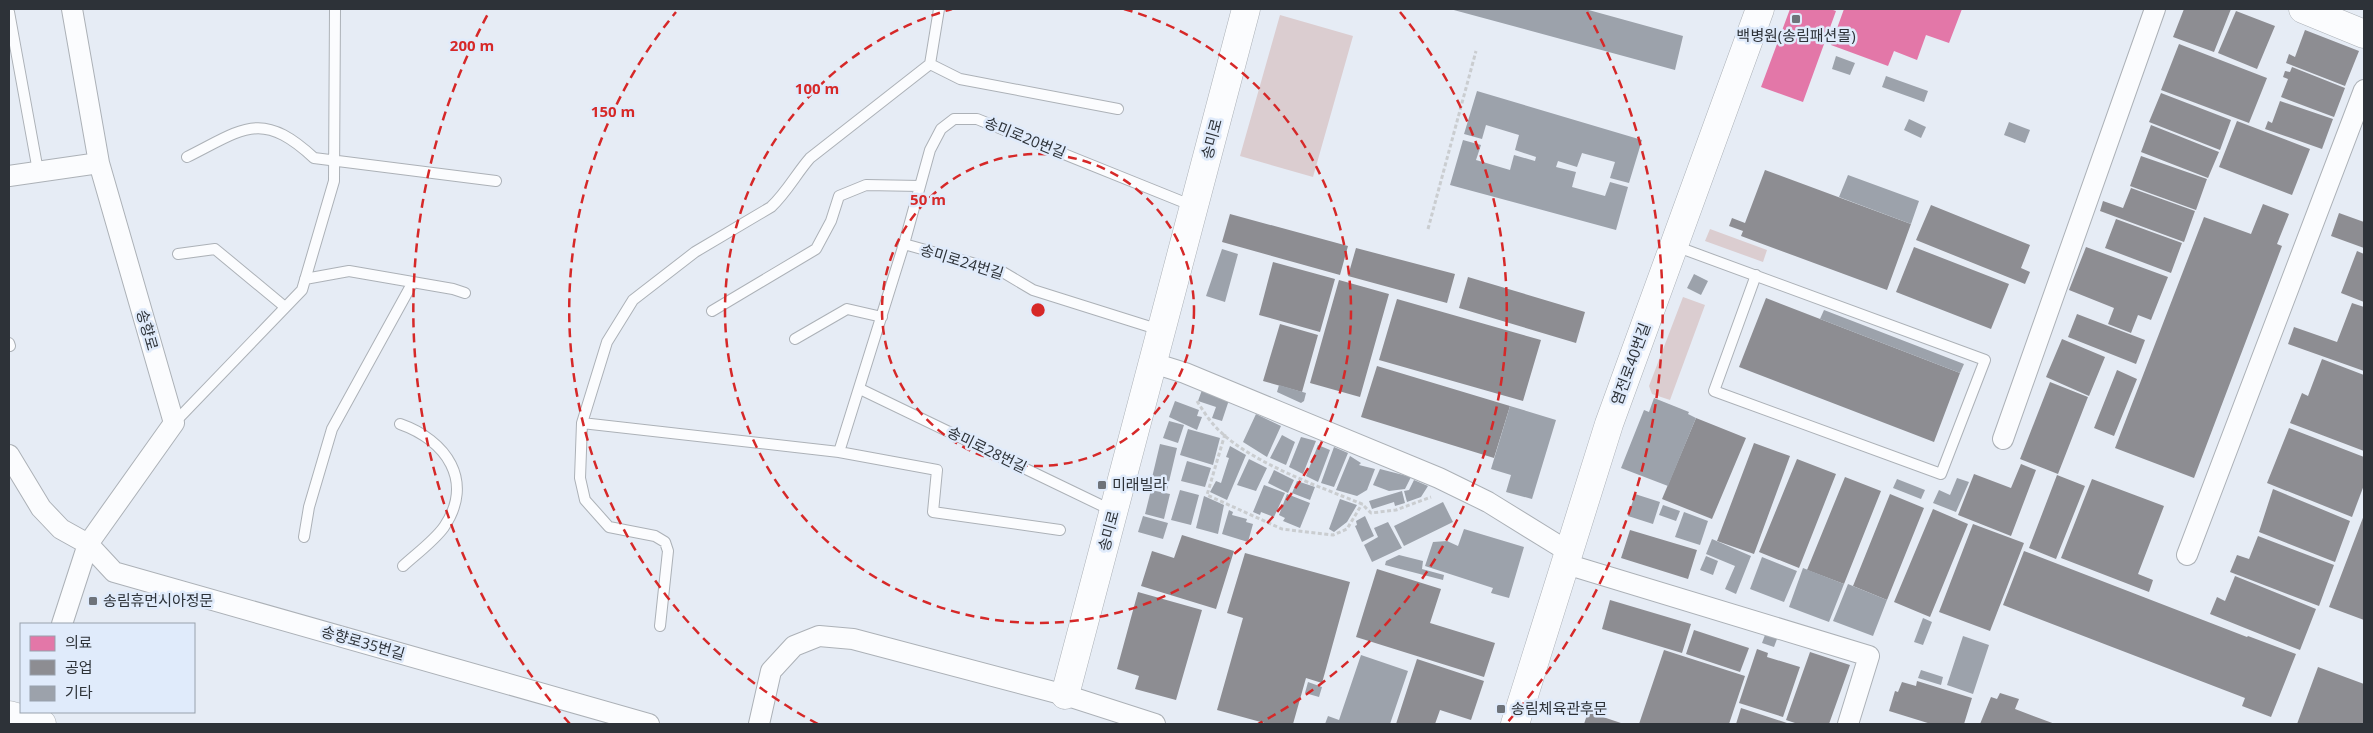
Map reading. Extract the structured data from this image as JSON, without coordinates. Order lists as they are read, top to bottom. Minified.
{"streets":{"street":["송미로","송향로","염전로40번길","송향로35번길"],"lane":["송미로20번길","송미로24번길","송미로28번길"]},"crossings":[["송미로20번길","송미로"],["송미로20번길","송미로24번길"],["송미로","송미로24번길"],["송미로","송미로28번길"],["송미로24번길","송미로28번길"]],"places":{"transit":["백병원(송림패션몰)","미래빌라","송림휴먼시아정문","송림체육관후문"]},"legend":["의료","공업","기타"],"rings":["200 m","100 m","150 m","50 m"]}
